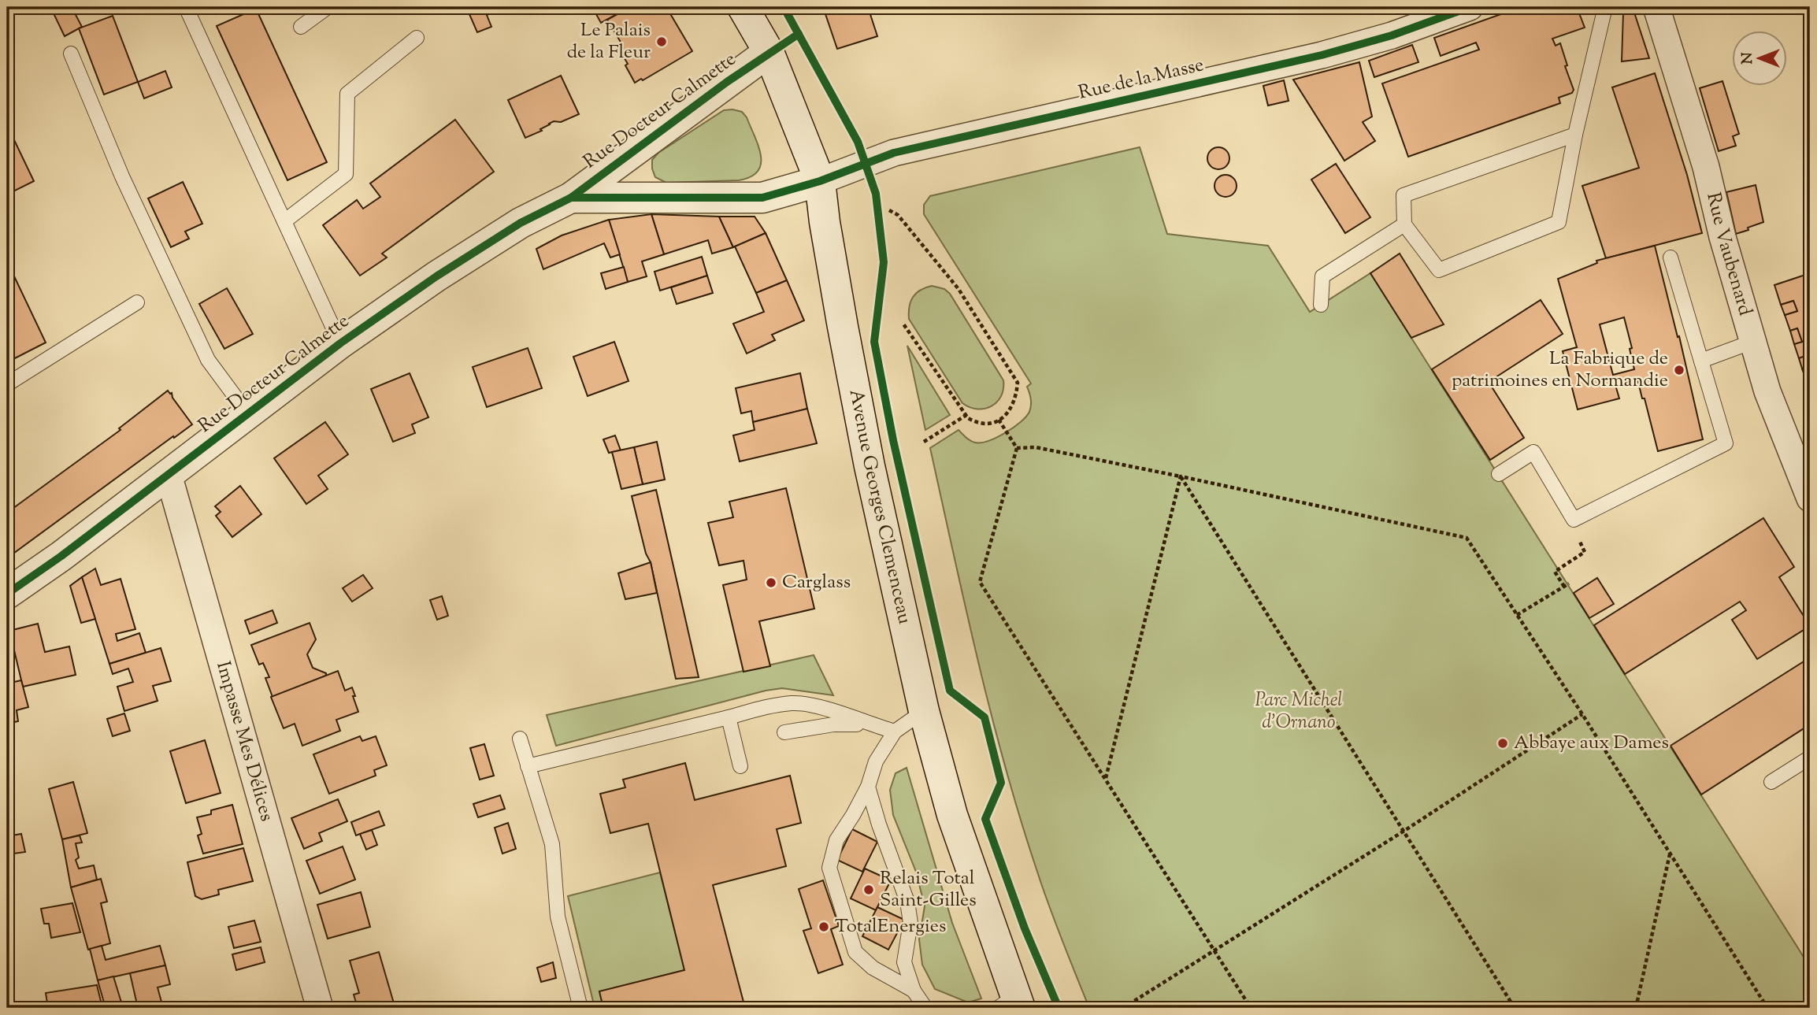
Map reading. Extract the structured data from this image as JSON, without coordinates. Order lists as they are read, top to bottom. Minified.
{"streets":{"street":["Rue de la Masse","Rue Docteur Calmette","Rue Vaubenard","Avenue Georges Clemenceau","Impasse Mes Délices"]},"crossings":[["Rue de la Masse","Rue Docteur Calmette"],["Rue de la Masse","Avenue Georges Clemenceau"],["Rue Docteur Calmette","Avenue Georges Clemenceau"],["Rue Docteur Calmette","Impasse Mes Délices"]],"parks":["Parc Michel d'Ornano"],"places":["Le Palais de la Fleur","La Fabrique de patrimoines en Normandie","Carglass","Abbaye aux Dames","Relais Total Saint-Gilles","TotalEnergies"],"north":"left"}
